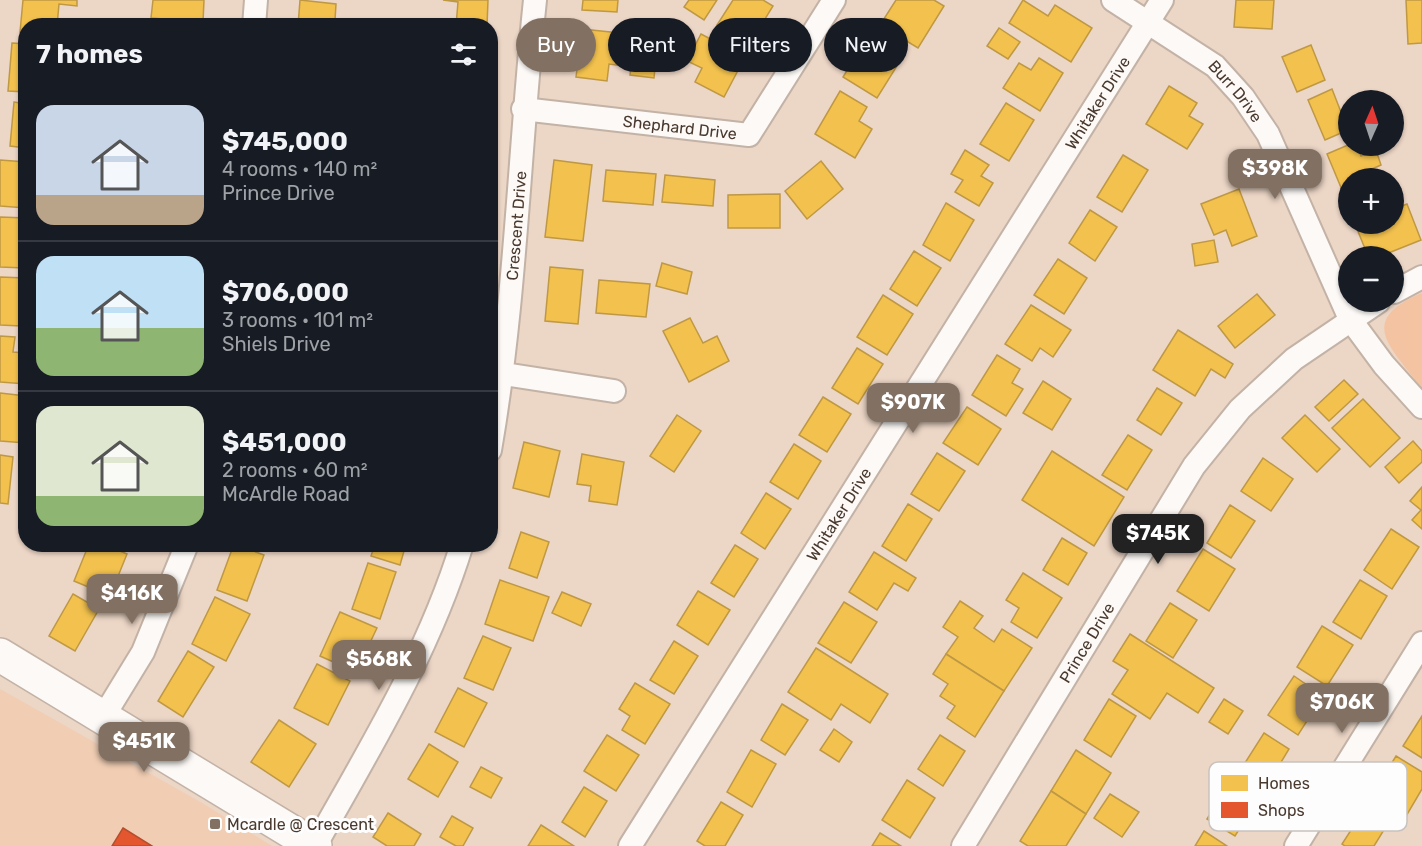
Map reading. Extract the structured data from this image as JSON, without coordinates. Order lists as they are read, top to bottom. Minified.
{"streets":{"street":["Burr Drive","Whitaker Drive","Shephard Drive","Crescent Drive","Prince Drive"]},"crossings":[["Burr Drive","Whitaker Drive"],["Burr Drive","Prince Drive"],["Shephard Drive","Crescent Drive"]],"places":{"transit":["Mcardle @ Crescent"]},"legend":["Homes","Shops"],"north":"top","page":{"chip":["Buy","Rent","Filters","New"],"heading":"7 homes","map_buttons":["+","−"],"list":[{"name":"$745,000","note":"4 rooms · 140 m² · Prince Drive"},{"name":"$706,000","note":"3 rooms · 101 m² · Shiels Drive"},{"name":"$451,000","note":"2 rooms · 60 m² · McArdle Road"}],"price":["$398K","$907K","$745K","$416K","$568K","$706K","$451K"]}}
